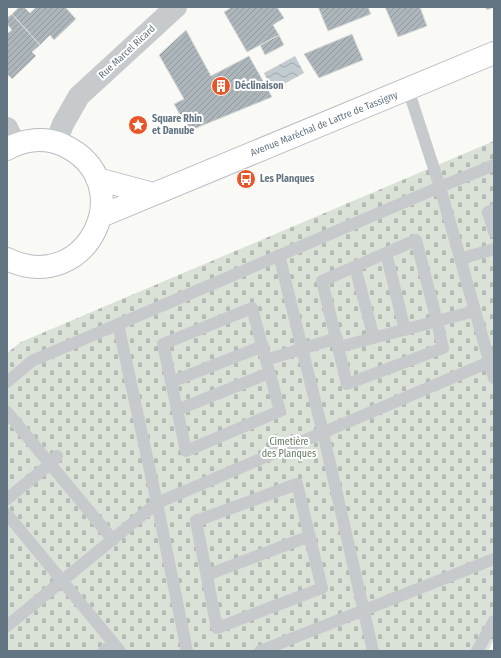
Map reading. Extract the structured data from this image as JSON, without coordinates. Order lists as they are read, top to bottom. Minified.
{"streets":{"main road":["Avenue Maréchal de Lattre de Tassigny"],"street":["Rue Marcel Ricard"]},"parks":["Cimetière des Planques"],"places":{"building":["Déclinaison"],"place":["Square Rhin et Danube"],"bus stop":["Les Planques"]}}
